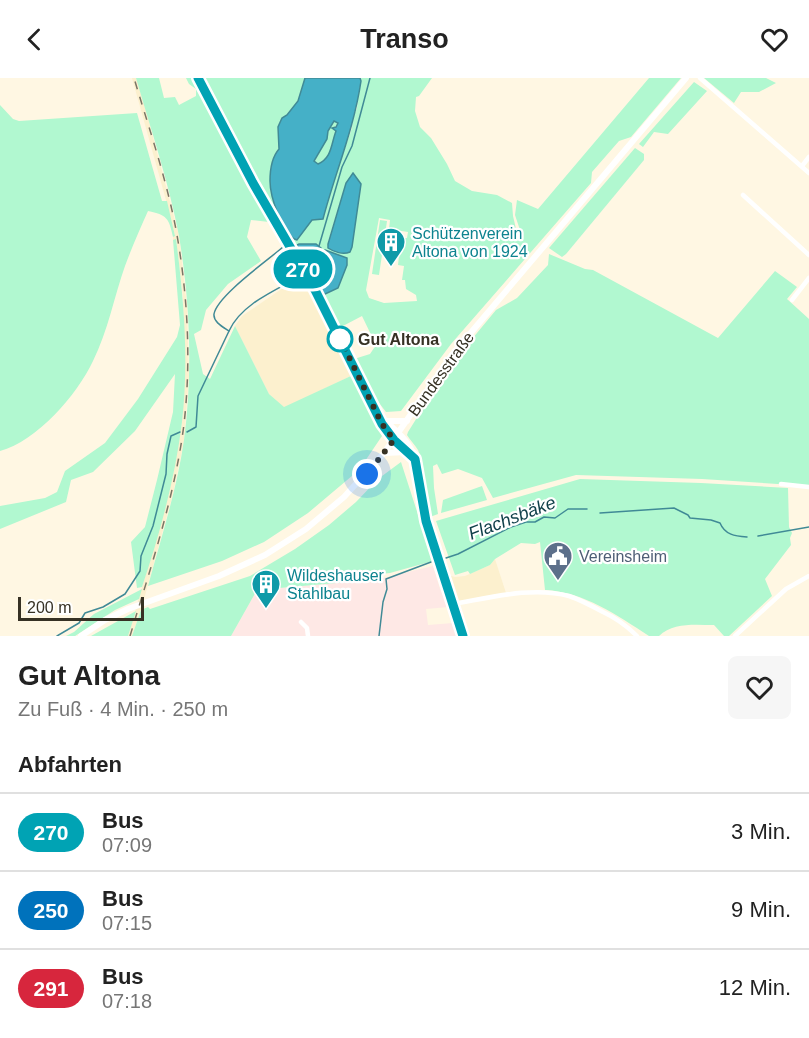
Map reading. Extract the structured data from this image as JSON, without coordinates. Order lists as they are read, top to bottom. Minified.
{"streets":{"main road":["Bundesstraße"]},"water":["Flachsbäke"],"places":{"building":["Schützenverein Altona von 1924","Wildeshauser Stahlbau"],"other":["Gut Altona"],"public building":["Vereinsheim"]},"lines":["bus line 270"],"scale_bar":"200 m","page":{"header":"Transo","on_map":"270","scale":"200 m","heading":[["Gut Altona","Zu Fuß · 4 Min. · 250 m"],"Abfahrten"],"list":[{"mark":"270","name":"Bus","note":"07:09","value":"3 Min."},{"mark":"250","name":"Bus","note":"07:15","value":"9 Min."},{"mark":"291","name":"Bus","note":"07:18","value":"12 Min."}]}}
